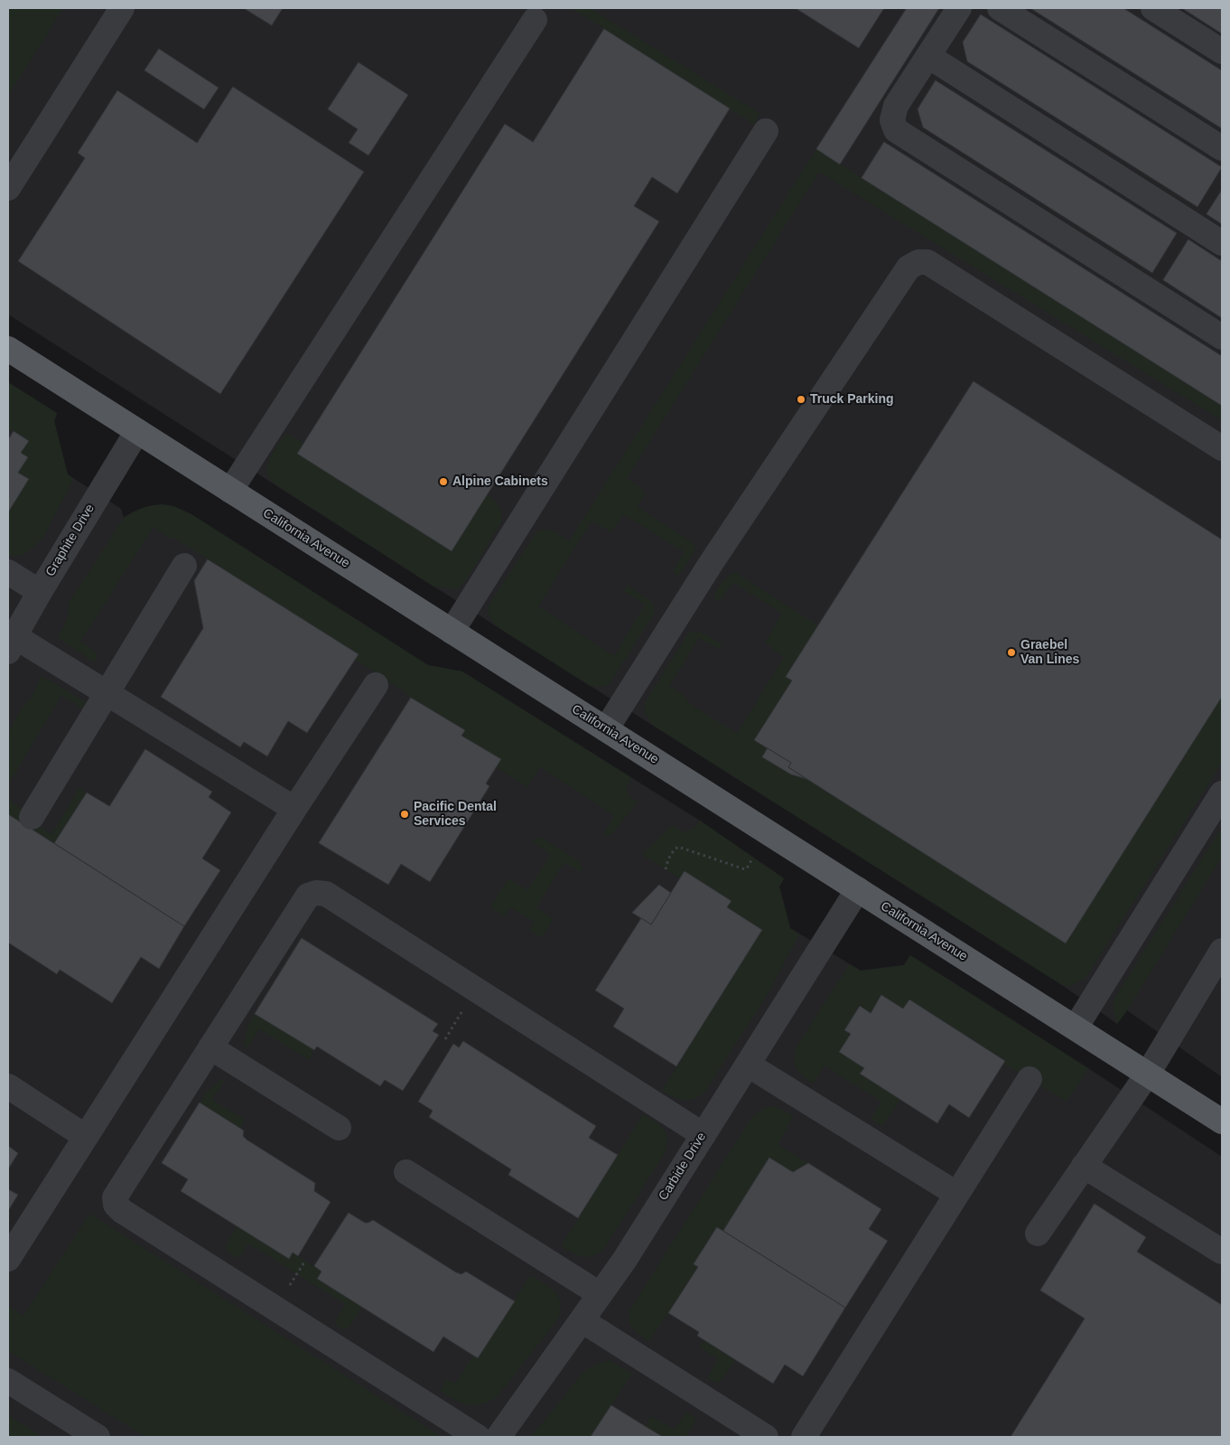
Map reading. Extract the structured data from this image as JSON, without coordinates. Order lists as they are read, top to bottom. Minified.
{"streets":{"main road":["California Avenue"],"street":["Graphite Drive","Carbide Drive"]},"crossings":[["California Avenue","Graphite Drive"],["California Avenue","Carbide Drive"]],"places":["Truck Parking","Alpine Cabinets","Graebel Van Lines","Pacific Dental Services"]}
